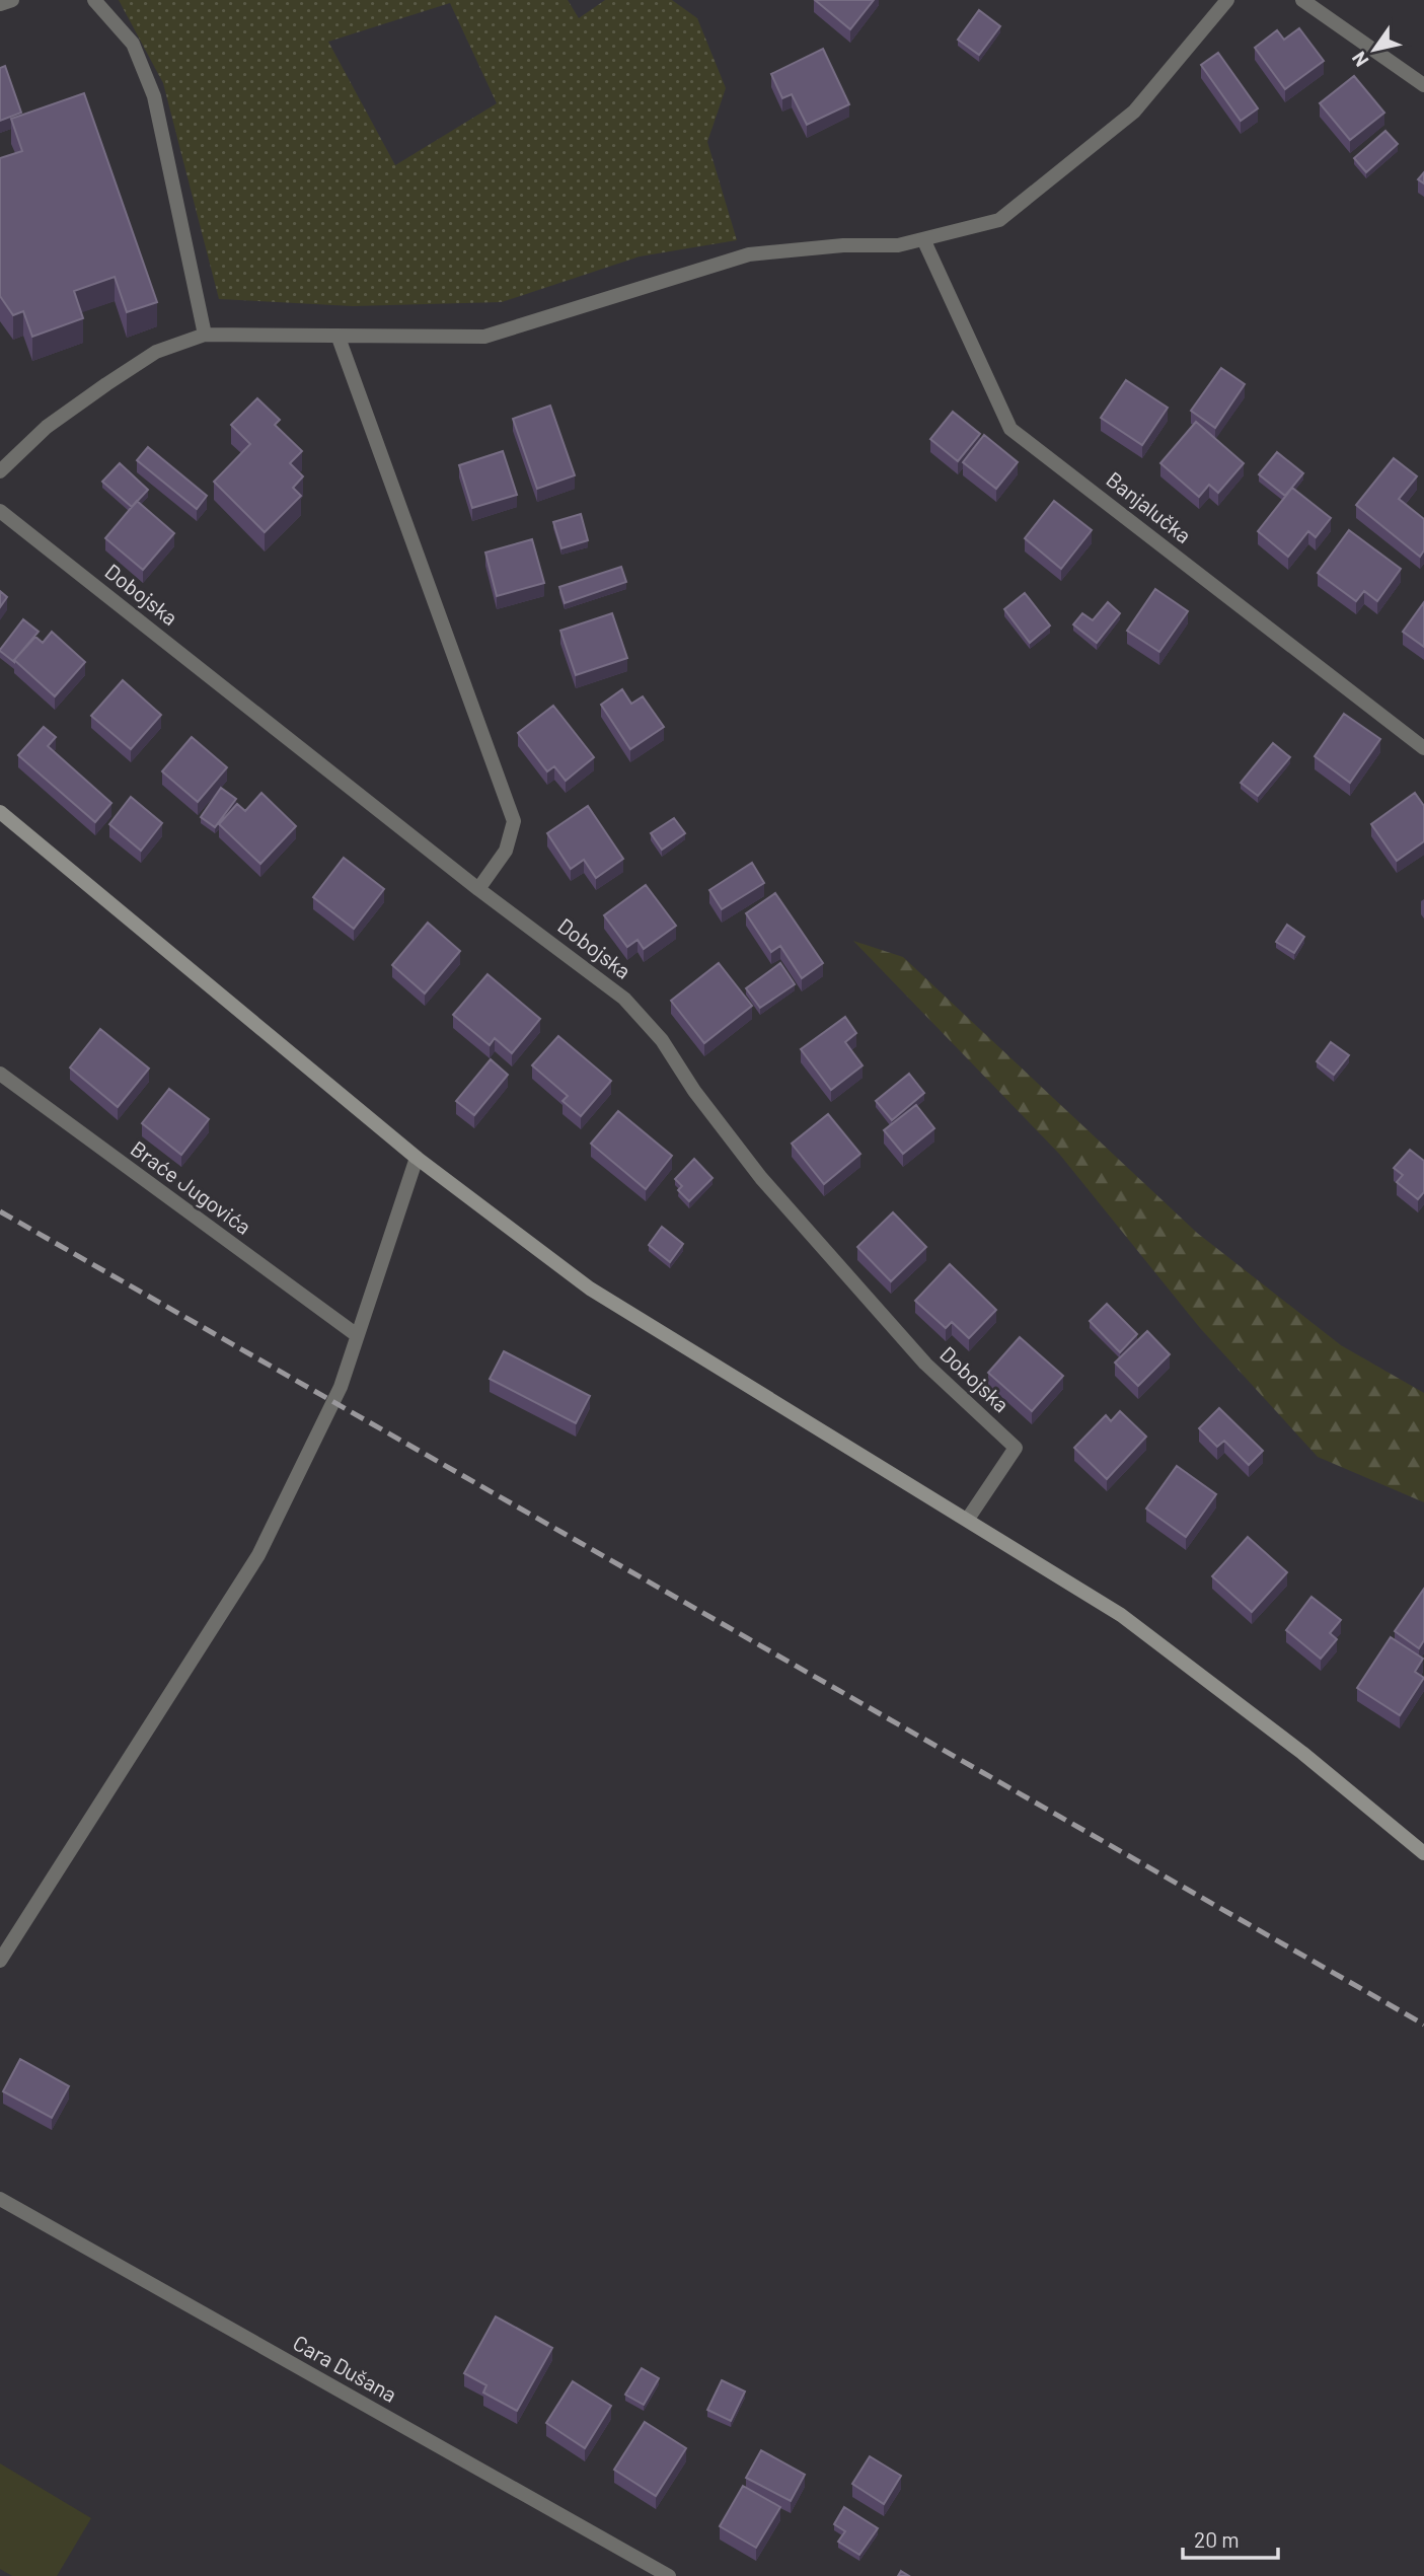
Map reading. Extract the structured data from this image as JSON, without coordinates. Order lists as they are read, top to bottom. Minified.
{"streets":{"street":["Banjalučka","Dobojska","Braće Jugovića","Cara Dušana"]},"scale_bar":"20 m","north":"bottom left"}
